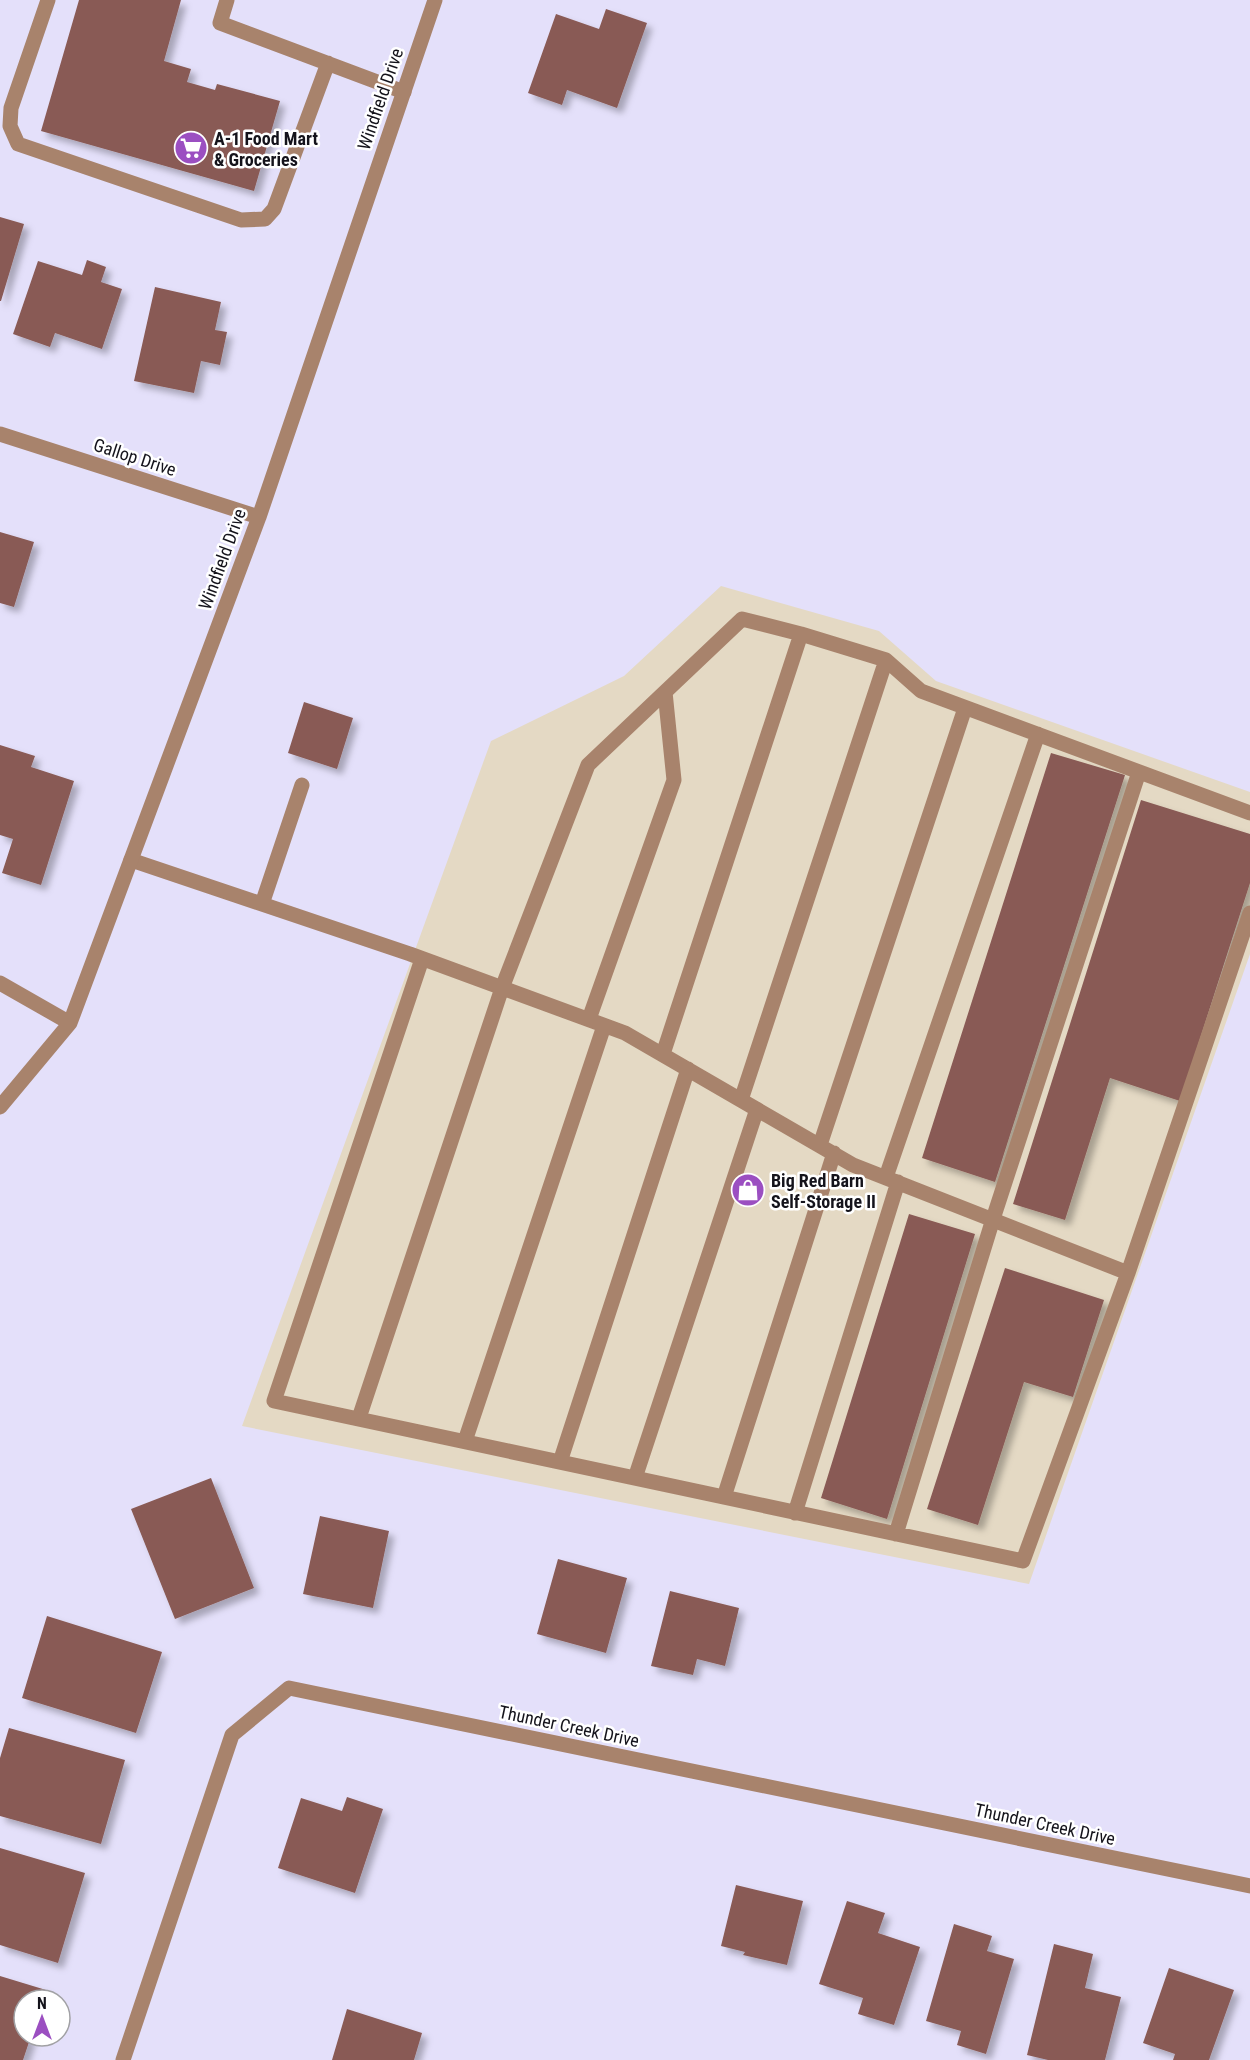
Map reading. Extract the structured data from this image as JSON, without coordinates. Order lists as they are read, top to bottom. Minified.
{"streets":{"street":["Windfield Drive","Gallop Drive","Thunder Creek Drive"]},"crossings":[["Windfield Drive","Gallop Drive"]],"places":{"supermarket":["A-1 Food Mart & Groceries"],"shop":["Big Red Barn Self-Storage II"]},"north":"top"}
